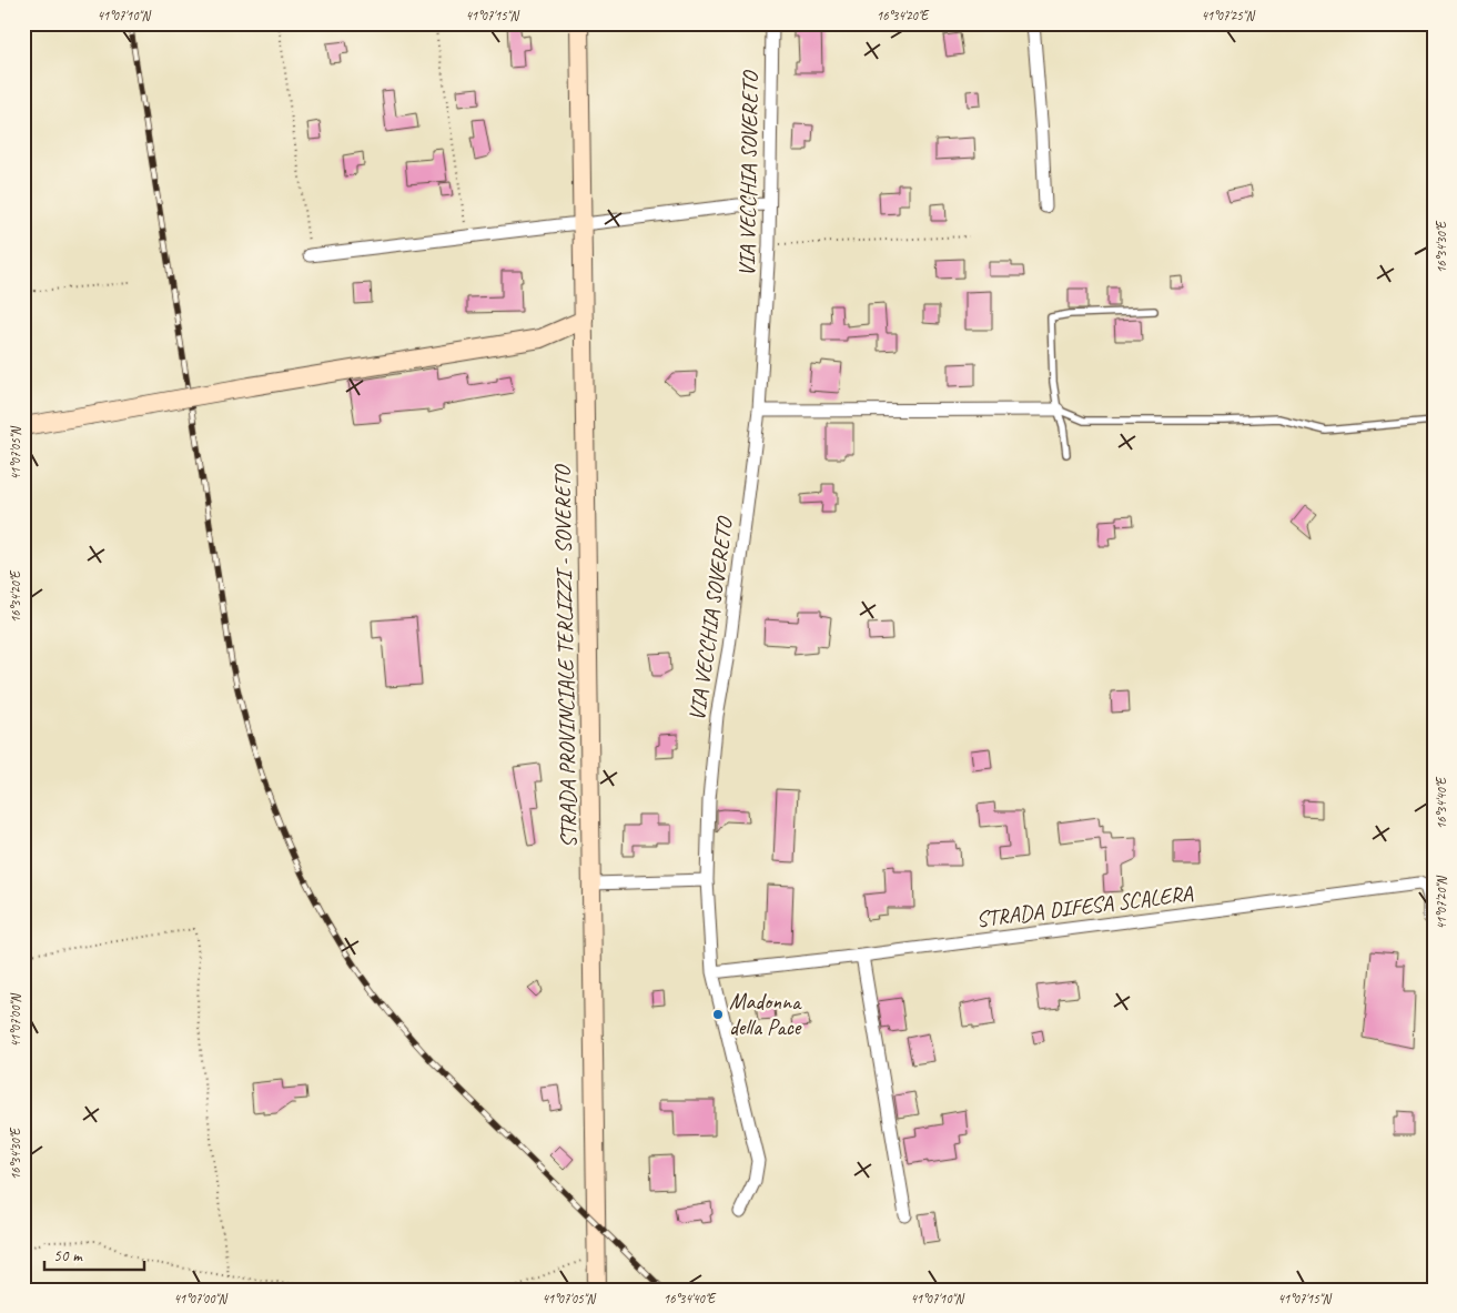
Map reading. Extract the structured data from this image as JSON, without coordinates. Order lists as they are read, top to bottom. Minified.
{"streets":{"street":["VIA VECCHIA SOVERETO","STRADA PROVINCIALE TERLIZZI - SOVERETO","STRADA DIFESA SCALERA"]},"crossings":[["VIA VECCHIA SOVERETO","STRADA DIFESA SCALERA"]],"places":["Madonna della Pace"],"scale_bar":"50 m","coordinates":["41°07'10\"N","41°07'15\"N","16°34'20\"E","41°07'25\"N","16°34'30\"E","41°07'05\"N","16°34'40\"E","41°07'20\"N","41°07'00\"N"]}
